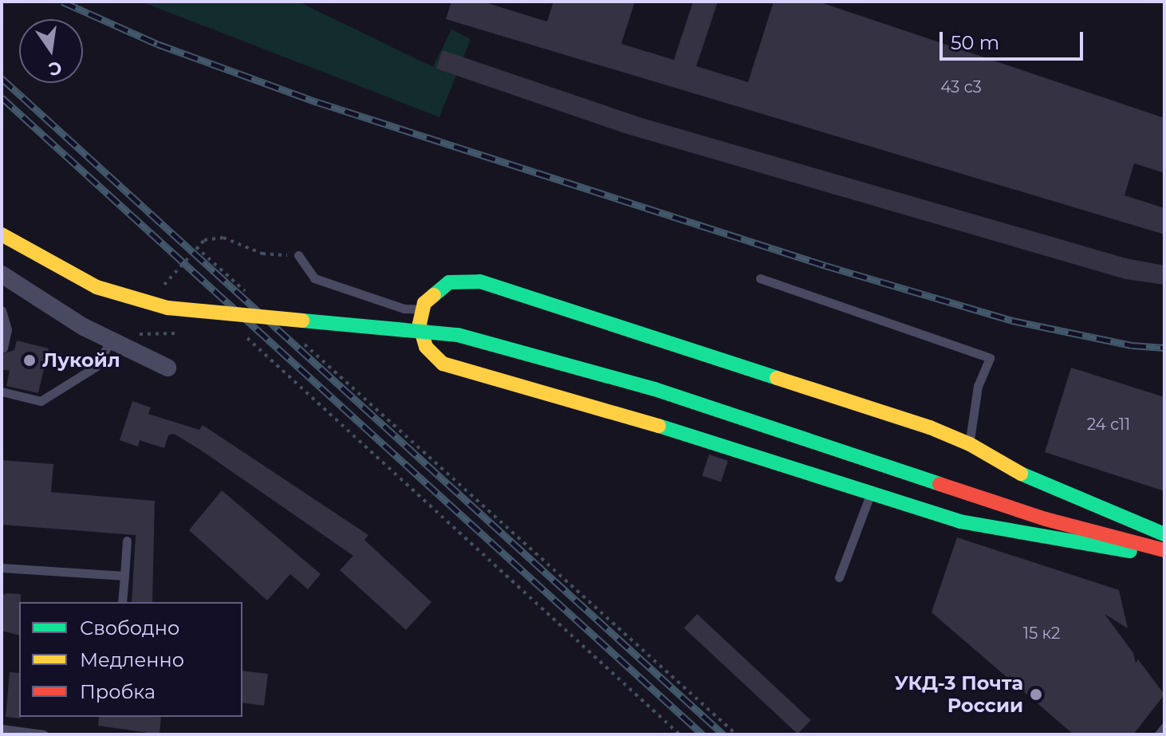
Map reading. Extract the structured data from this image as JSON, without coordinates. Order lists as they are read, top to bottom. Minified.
{"places":["Лукойл","УКД-3 Почта России"],"house_numbers":["43 с3","24 с11","15 к2"],"legend":["Свободно","Медленно","Пробка"],"scale_bar":"50 m","north":"bottom"}
